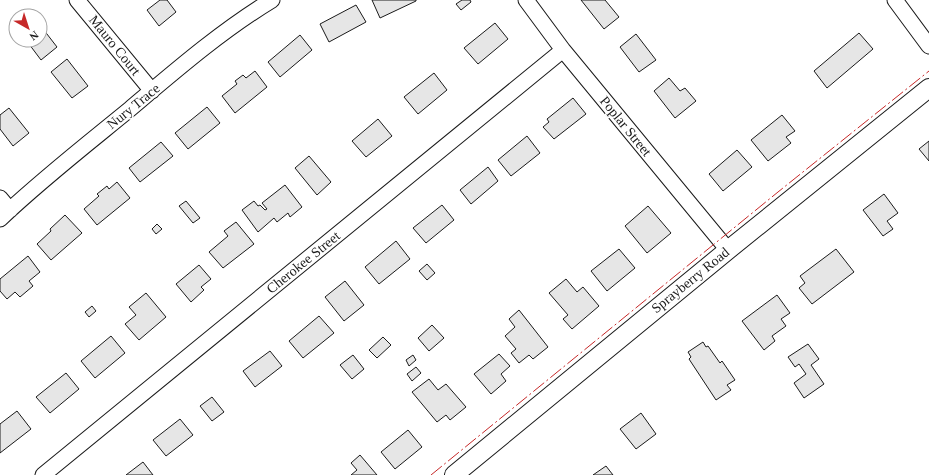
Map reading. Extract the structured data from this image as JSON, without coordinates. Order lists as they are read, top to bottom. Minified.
{"streets":{"street":["Mauro Court","Nury Trace","Poplar Street","Cherokee Street","Sprayberry Road"]},"crossings":[["Mauro Court","Nury Trace"],["Poplar Street","Cherokee Street"],["Poplar Street","Sprayberry Road"]],"north":"bottom right"}
